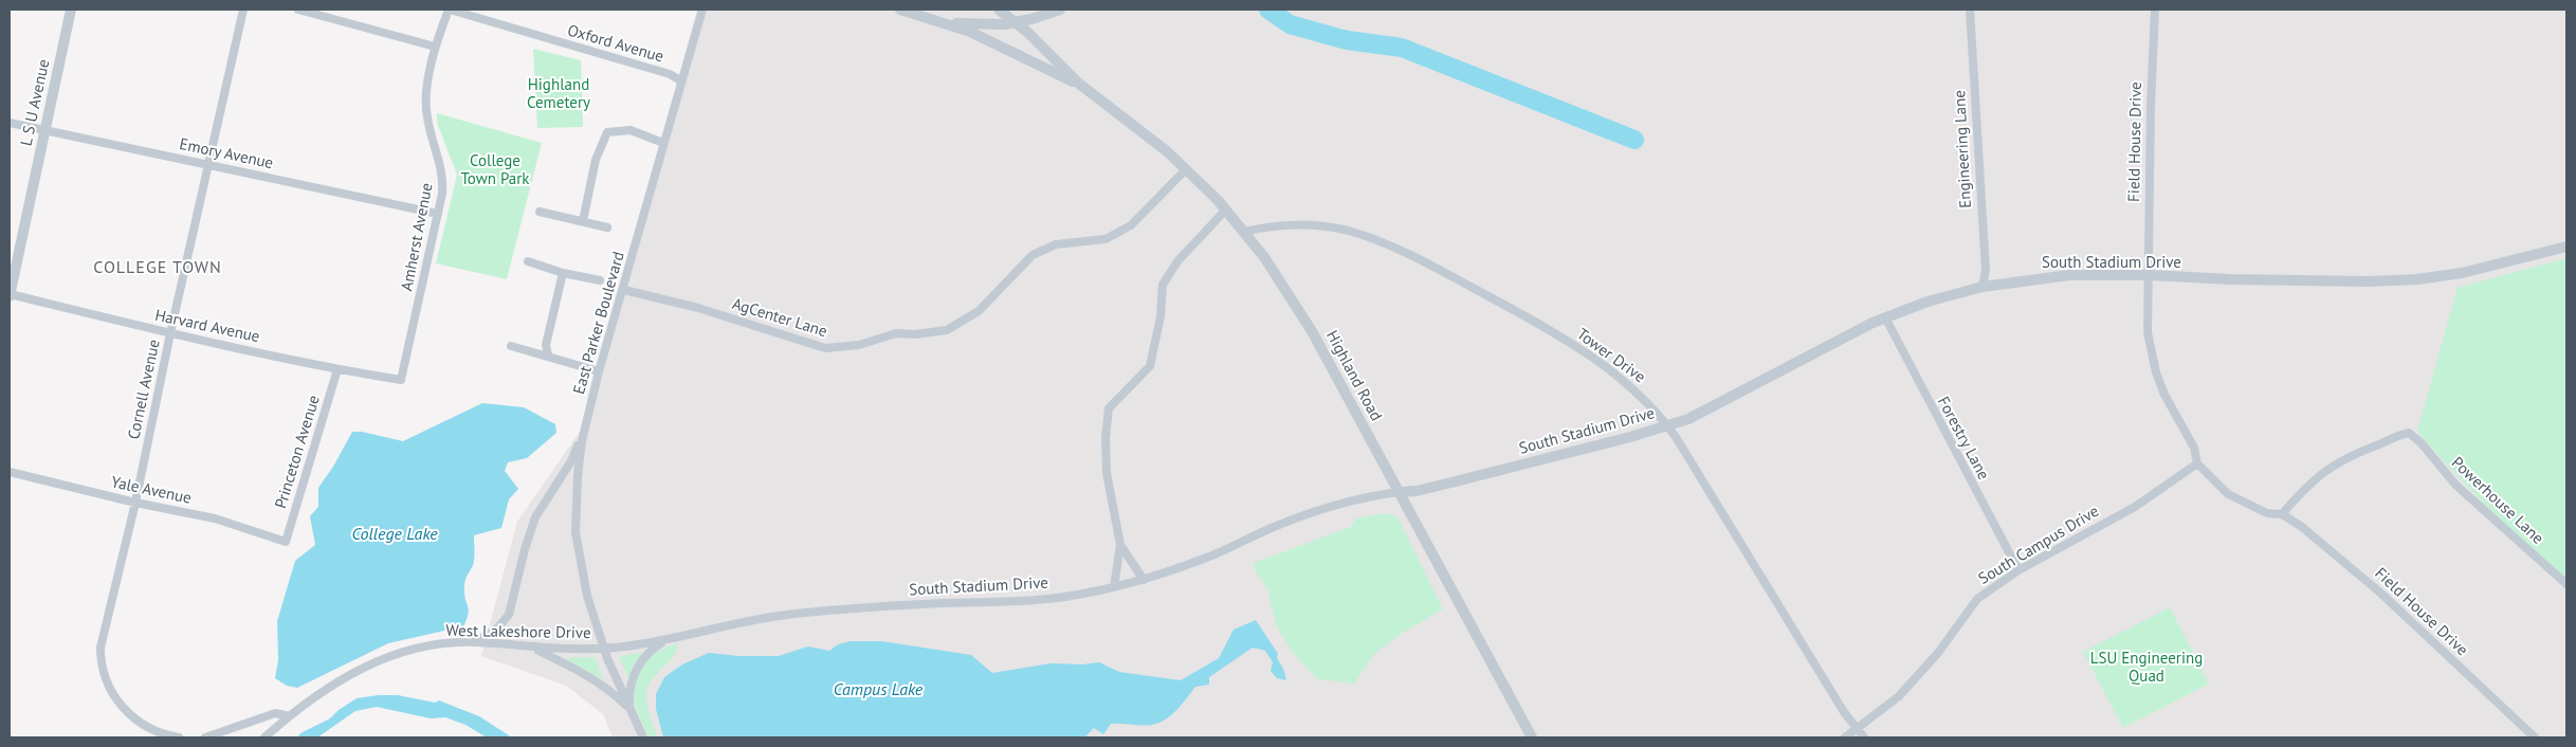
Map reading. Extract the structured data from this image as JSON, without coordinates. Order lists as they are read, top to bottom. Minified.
{"streets":{"street":["Oxford Avenue","L S U Avenue","Field House Drive","Engineering Lane","Emory Avenue","Amherst Avenue","South Stadium Drive","AgCenter Lane","East Parker Boulevard","Harvard Avenue","Tower Drive","Highland Road","Cornell Avenue","Forestry Lane","Princeton Avenue","Yale Avenue","Powerhouse Lane","South Campus Drive","West Lakeshore Drive"]},"crossings":[["Oxford Avenue","Amherst Avenue"],["Oxford Avenue","East Parker Boulevard"],["L S U Avenue","Emory Avenue"],["L S U Avenue","Harvard Avenue"],["Field House Drive","South Stadium Drive"],["Field House Drive","Powerhouse Lane"],["Field House Drive","South Campus Drive"],["Engineering Lane","South Stadium Drive"],["Emory Avenue","Amherst Avenue"],["Emory Avenue","Cornell Avenue"],["Amherst Avenue","Harvard Avenue"],["South Stadium Drive","East Parker Boulevard"],["South Stadium Drive","Tower Drive"],["South Stadium Drive","Highland Road"],["South Stadium Drive","Forestry Lane"],["South Stadium Drive","West Lakeshore Drive"],["AgCenter Lane","East Parker Boulevard"],["AgCenter Lane","Highland Road"],["East Parker Boulevard","West Lakeshore Drive"],["Harvard Avenue","Cornell Avenue"],["Harvard Avenue","Princeton Avenue"],["Tower Drive","Highland Road"],["Tower Drive","South Campus Drive"],["Cornell Avenue","Yale Avenue"],["Forestry Lane","South Campus Drive"],["Princeton Avenue","Yale Avenue"]],"districts":["COLLEGE TOWN"],"water":["College Lake","Campus Lake"],"parks":["Highland Cemetery","College Town Park","LSU Engineering Quad"]}
